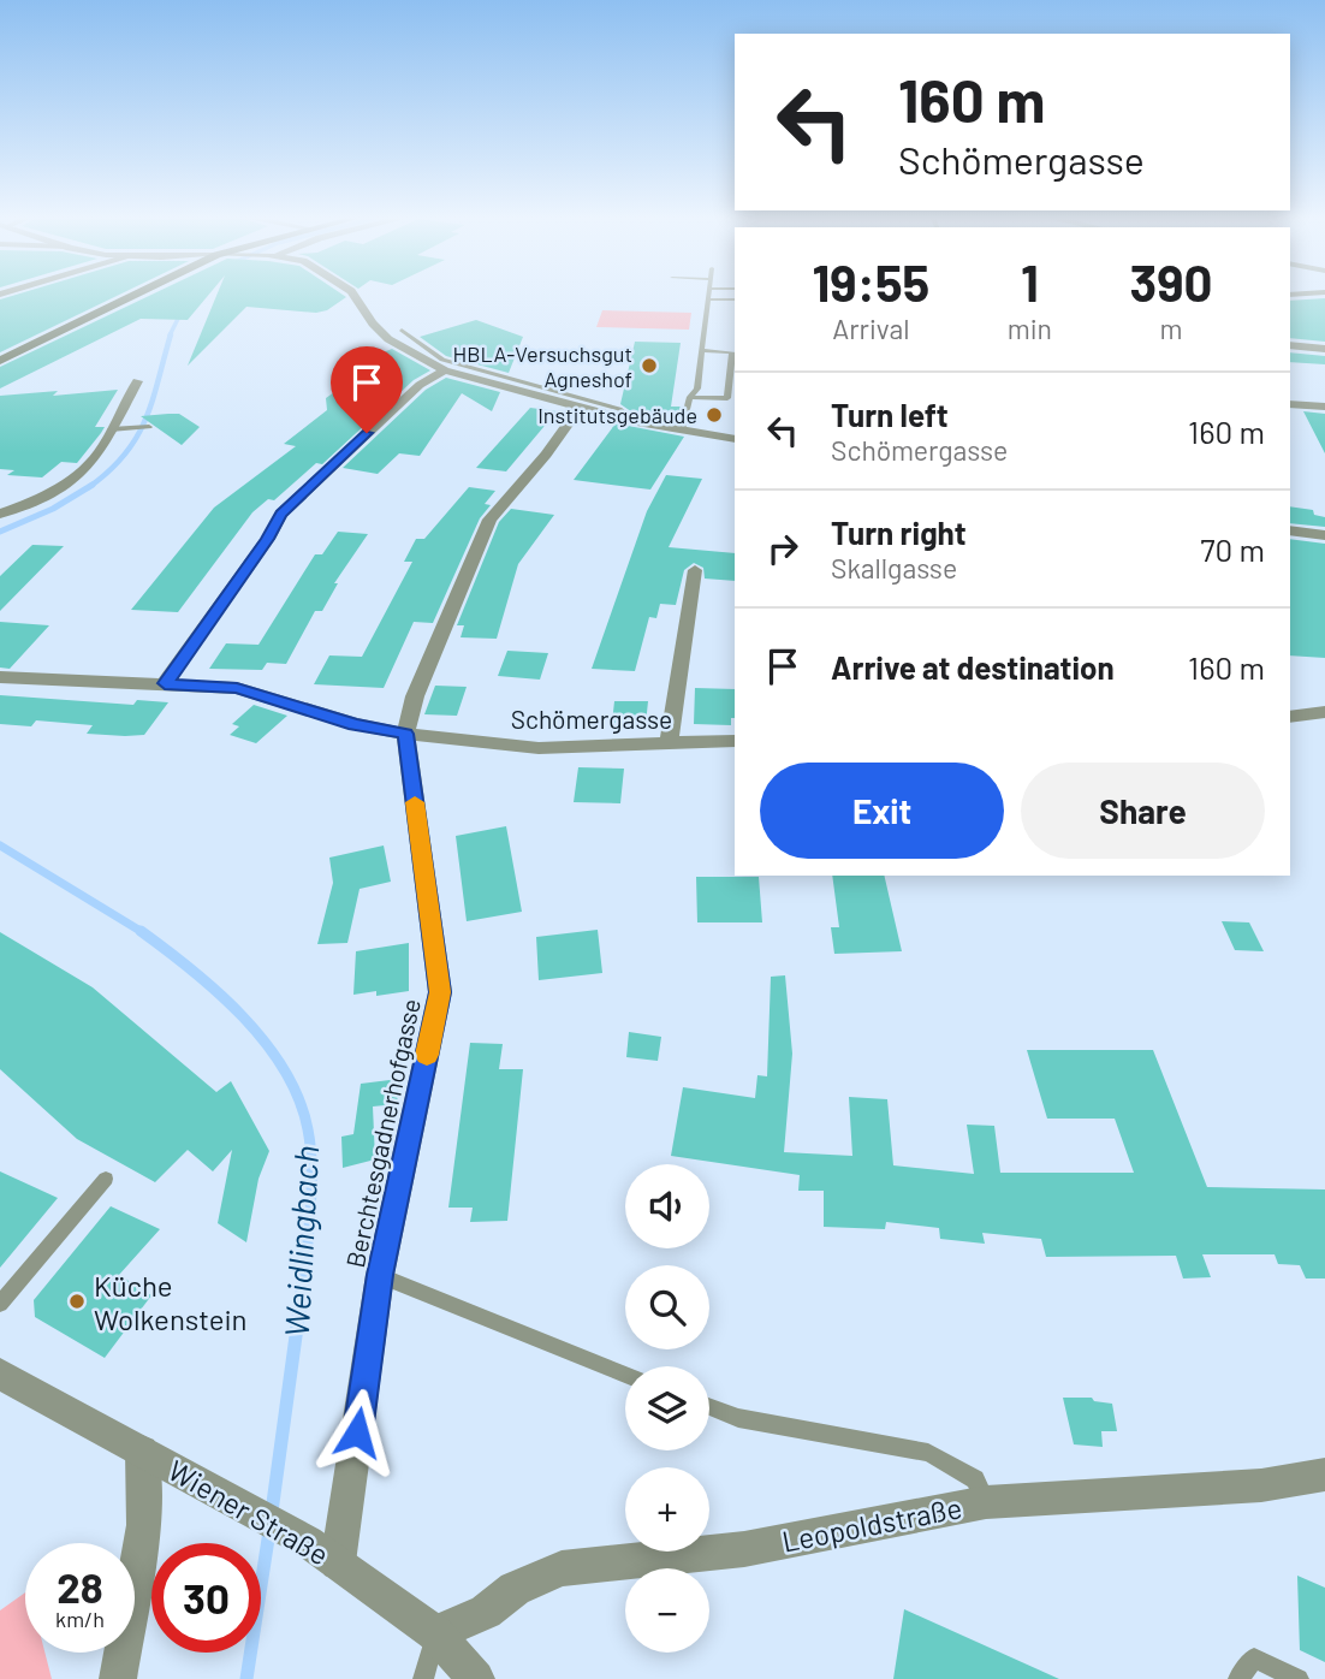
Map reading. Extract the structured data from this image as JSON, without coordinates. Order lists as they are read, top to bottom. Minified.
{"streets":{"street":["Schömergasse","Berchtesgadnerhofgasse","Wiener Straße","Leopoldstraße"]},"crossings":[["Schömergasse","Berchtesgadnerhofgasse"],["Berchtesgadnerhofgasse","Wiener Straße"],["Wiener Straße","Leopoldstraße"]],"water":["Weidlingbach"],"places":["HBLA-Versuchsgut Agneshof","Institutsgebäude","Küche Wolkenstein"],"page":{"turn":["160 m","Schömergasse"],"eta":["19:55","Arrival","1","min","390","m"],"list":[{"name":"Turn left","note":"Schömergasse","value":"160 m"},{"name":"Turn right","note":"Skallgasse","value":"70 m"},{"name":"Arrive at destination","value":"160 m"}],"buttons":["Exit","Share"],"map_buttons":["+","−"],"speed":"28 km/h","limit":"30"}}
